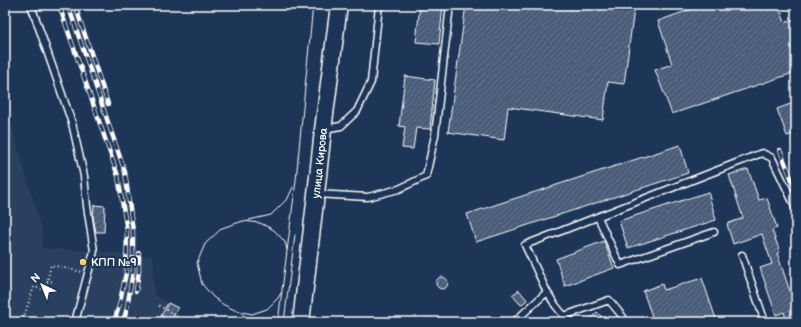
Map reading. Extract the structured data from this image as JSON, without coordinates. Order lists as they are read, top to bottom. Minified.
{"streets":{"main road":["улица Кирова"]},"places":["КПП №9"],"north":"top left"}
